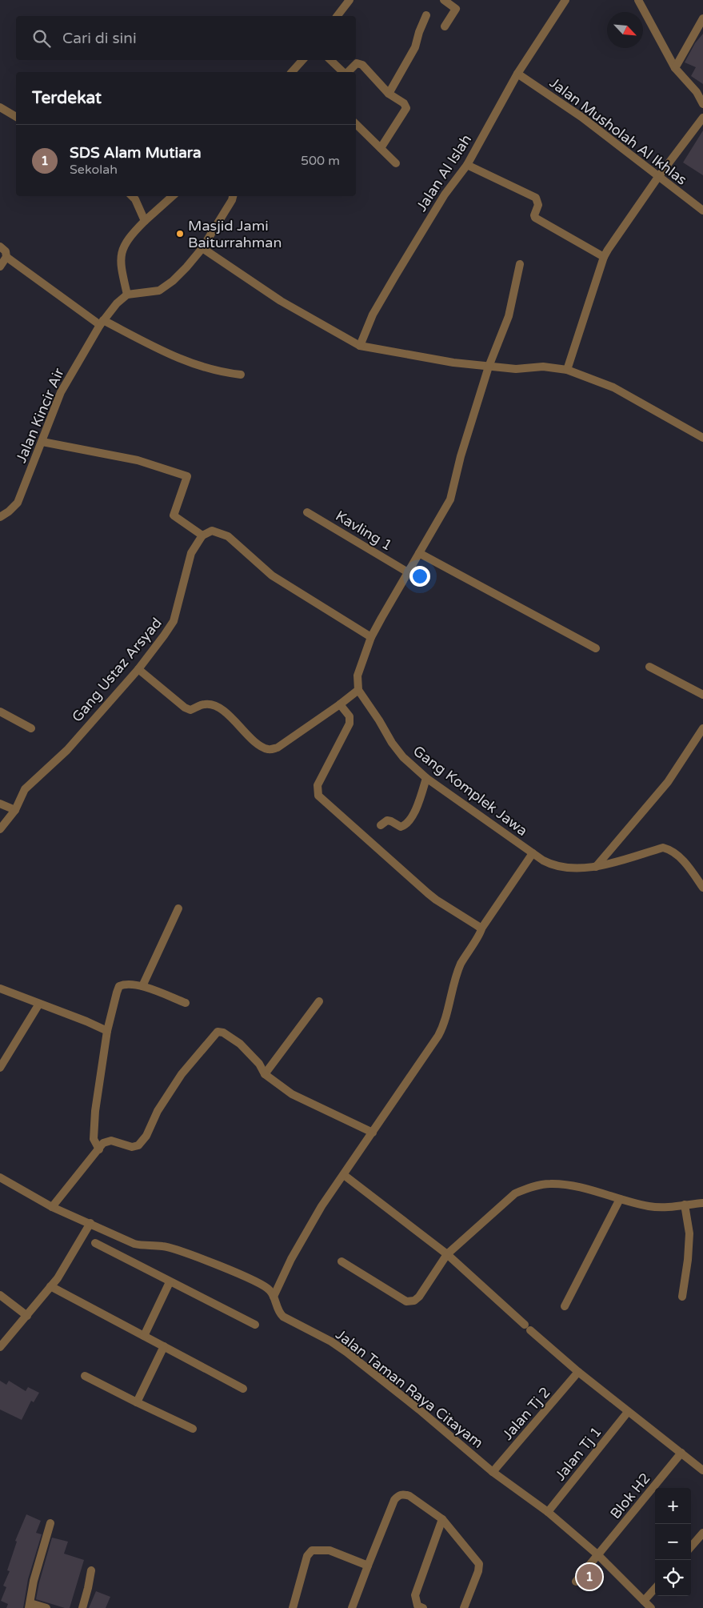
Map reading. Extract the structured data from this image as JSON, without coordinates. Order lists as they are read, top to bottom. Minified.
{"streets":{"street":["Jalan Musholah Al Ikhlas","Jalan Al Islah","Jalan Kincir Air","Kavling 1","Gang Ustaz Arsyad","Gang Komplek Jawa","Jalan Taman Raya Citayam","Jalan Tj 2","Jalan Tj 1","Blok H2"]},"crossings":[["Jalan Musholah Al Ikhlas","Jalan Al Islah"],["Jalan Taman Raya Citayam","Jalan Tj 2"],["Jalan Taman Raya Citayam","Jalan Tj 1"],["Jalan Taman Raya Citayam","Blok H2"]],"places":["Masjid Jami Baiturrahman"],"north":"bottom right","page":{"search":"Cari di sini","heading":"Terdekat","list":[{"mark":"1","name":"SDS Alam Mutiara","note":"Sekolah","value":"500 m"}],"map_buttons":["+","−"],"pins":"1"}}
